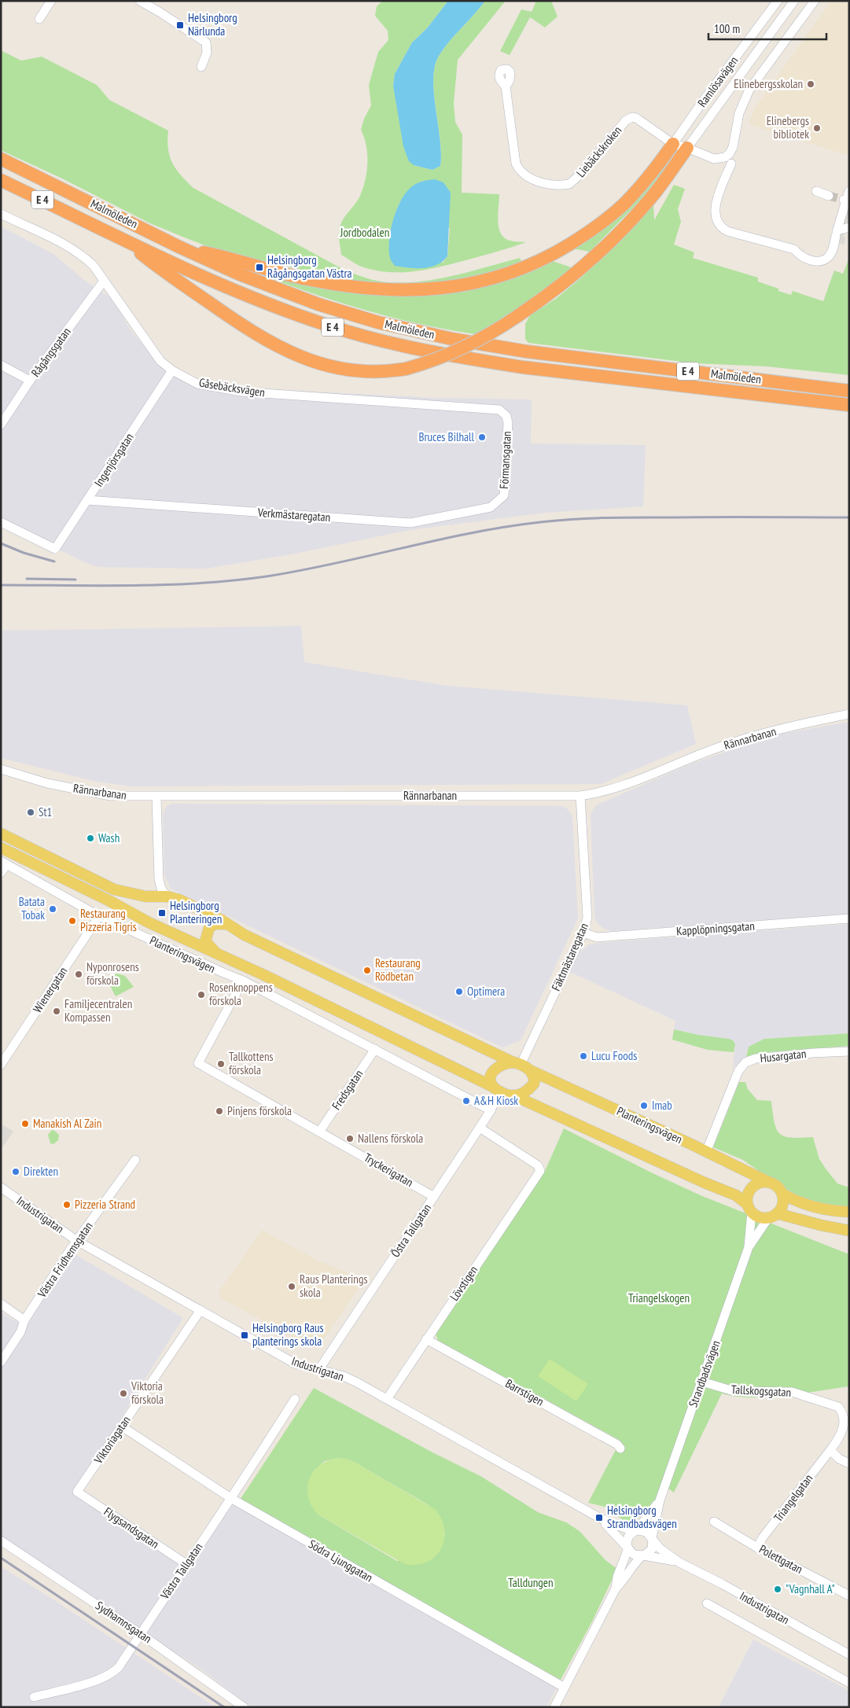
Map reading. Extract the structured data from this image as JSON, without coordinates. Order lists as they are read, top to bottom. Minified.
{"streets":{"highway":["E 4","Malmöleden"],"main road":["Planteringsvägen"],"street":["Ramlösavägen","Liebäckskroken","Rågångsgatan","Gåsebäcksvägen","Ingenjörsgatan","Förmansgatan","Verkmästaregatan","Rännarbanan","Kapplöpningsgatan","Fäktmästaregatan","Wienergatan","Husargatan","Fredsgatan","Tryckerigatan","Industrigatan","Östra Tallgatan","Västra Fridhemsgatan","Lövstigen","Strandbadsvägen","Tallskogsgatan","Barrstigen","Viktoriagatan","Triangelgatan","Flygsandsgatan","Polettgatan","Södra Ljunggatan","Västra Tallgatan","Sydhamnsgatan"]},"crossings":[["Ramlösavägen","Liebäckskroken"],["Rågångsgatan","Gåsebäcksvägen"],["Gåsebäcksvägen","Ingenjörsgatan"],["Gåsebäcksvägen","Förmansgatan"],["Ingenjörsgatan","Verkmästaregatan"],["Förmansgatan","Verkmästaregatan"],["Rännarbanan","Fäktmästaregatan"],["Kapplöpningsgatan","Fäktmästaregatan"],["Planteringsvägen","Fäktmästaregatan"],["Planteringsvägen","Wienergatan"],["Planteringsvägen","Husargatan"],["Planteringsvägen","Fredsgatan"],["Planteringsvägen","Tryckerigatan"],["Planteringsvägen","Östra Tallgatan"],["Planteringsvägen","Strandbadsvägen"],["Fäktmästaregatan","Östra Tallgatan"],["Fredsgatan","Tryckerigatan"],["Tryckerigatan","Östra Tallgatan"],["Industrigatan","Östra Tallgatan"],["Industrigatan","Västra Fridhemsgatan"],["Industrigatan","Lövstigen"],["Industrigatan","Strandbadsvägen"],["Industrigatan","Viktoriagatan"],["Östra Tallgatan","Lövstigen"],["Lövstigen","Barrstigen"],["Strandbadsvägen","Tallskogsgatan"],["Strandbadsvägen","Södra Ljunggatan"],["Tallskogsgatan","Triangelgatan"],["Viktoriagatan","Flygsandsgatan"],["Viktoriagatan","Södra Ljunggatan"],["Triangelgatan","Polettgatan"],["Flygsandsgatan","Västra Tallgatan"],["Södra Ljunggatan","Västra Tallgatan"],["Västra Tallgatan","Sydhamnsgatan"]],"parks":["Jordbodalen","Triangelskogen","Talldungen"],"places":{"transit":["Helsingborg Närlunda","Helsingborg Rågångsgatan Västra","Helsingborg Planteringen","Helsingborg Raus planterings skola","Helsingborg Strandbadsvägen"],"other":["Elinebergsskolan","Elinebergs bibliotek","Bruces Bilhall","St1","Wash","Batata Tobak","Restaurang Pizzeria Tigris","Restaurang Rödbetan","Nyponrosens förskola","Optimera","Rosenknoppens förskola","Familjecentralen Kompassen","Lucu Foods","Tallkottens förskola","A&H Kiosk","Imab","Pinjens förskola","Manakish Al Zain","Nallens förskola","Direkten","Pizzeria Strand","Raus Planterings skola","Viktoria förskola","\"Vagnhall A\""]},"scale_bar":"100 m"}
